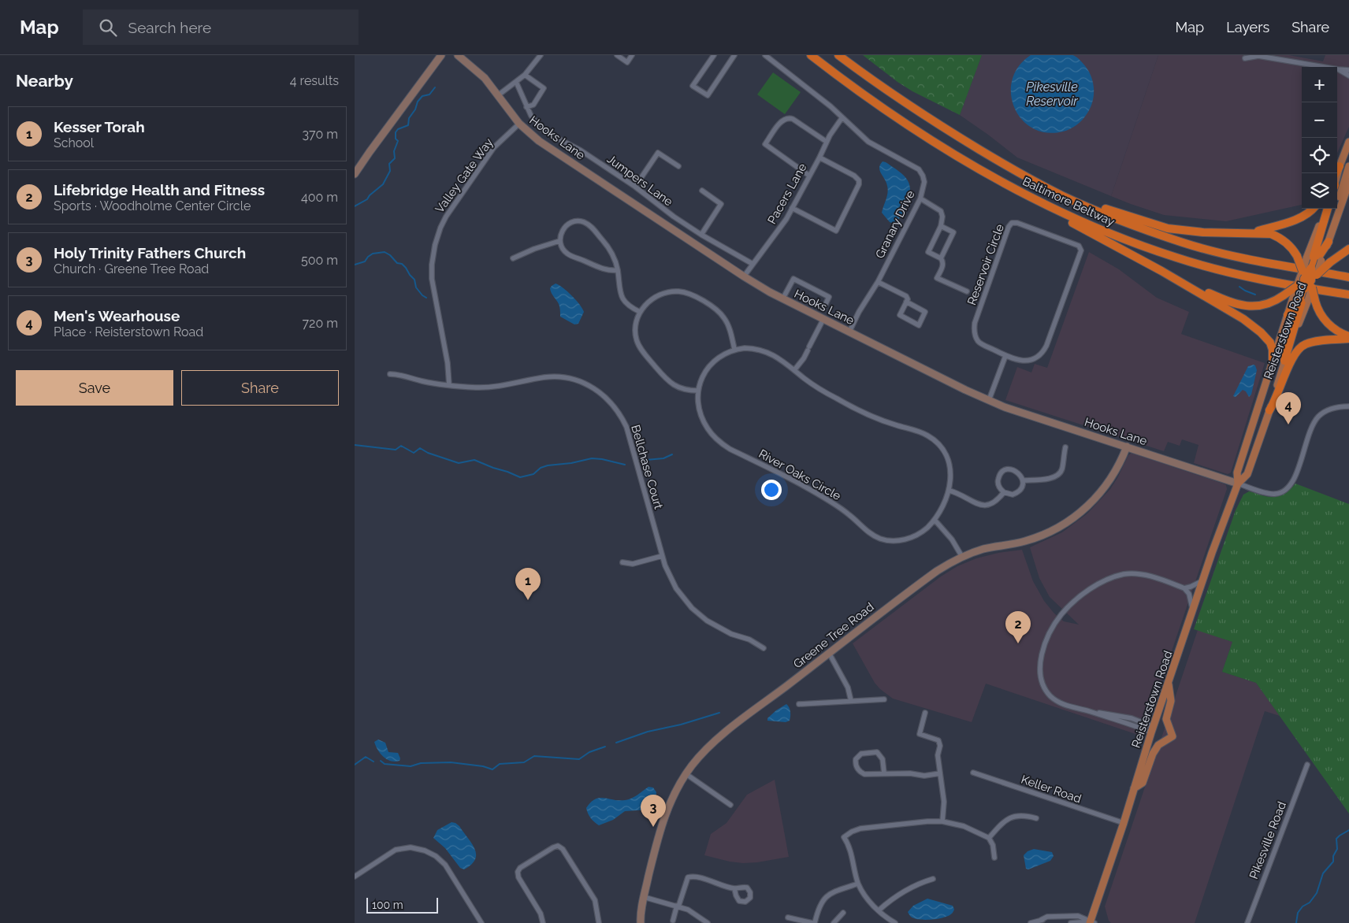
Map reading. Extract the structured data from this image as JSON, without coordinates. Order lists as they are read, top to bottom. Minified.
{"streets":{"highway":["Baltimore Beltway"],"main road":["Reisterstown Road"],"street":["Hooks Lane","Valley Gate Way","Jumpers Lane","Pacers Lane","Granary Drive","Reservoir Circle","Bellchase Court","River Oaks Circle","Greene Tree Road","Keller Road","Pikesville Road"]},"crossings":[["Hooks Lane","Valley Gate Way"],["Hooks Lane","Pacers Lane"],["Hooks Lane","Granary Drive"],["Hooks Lane","Reisterstown Road"],["Hooks Lane","Greene Tree Road"],["Valley Gate Way","Bellchase Court"],["Jumpers Lane","Pacers Lane"],["Pacers Lane","Granary Drive"],["Reisterstown Road","Keller Road"]],"water":["Pikesville Reservoir"],"scale_bar":"100 m","page":{"header":"Map","search":"Search here","nav":["Map","Layers","Share"],"heading":["Nearby","4 results"],"map_buttons":["+","−"],"list":[{"mark":"1","name":"Kesser Torah","note":"School","value":"370 m"},{"mark":"2","name":"Lifebridge Health and Fitness","note":"Sports · Woodholme Center Circle","value":"400 m"},{"mark":"3","name":"Holy Trinity Fathers Church","note":"Church · Greene Tree Road","value":"500 m"},{"mark":"4","name":"Men's Wearhouse","note":"Place · Reisterstown Road","value":"720 m"}],"buttons":["Save","Share"],"pins":["4","1","2","3"],"scale":"100 m"}}
